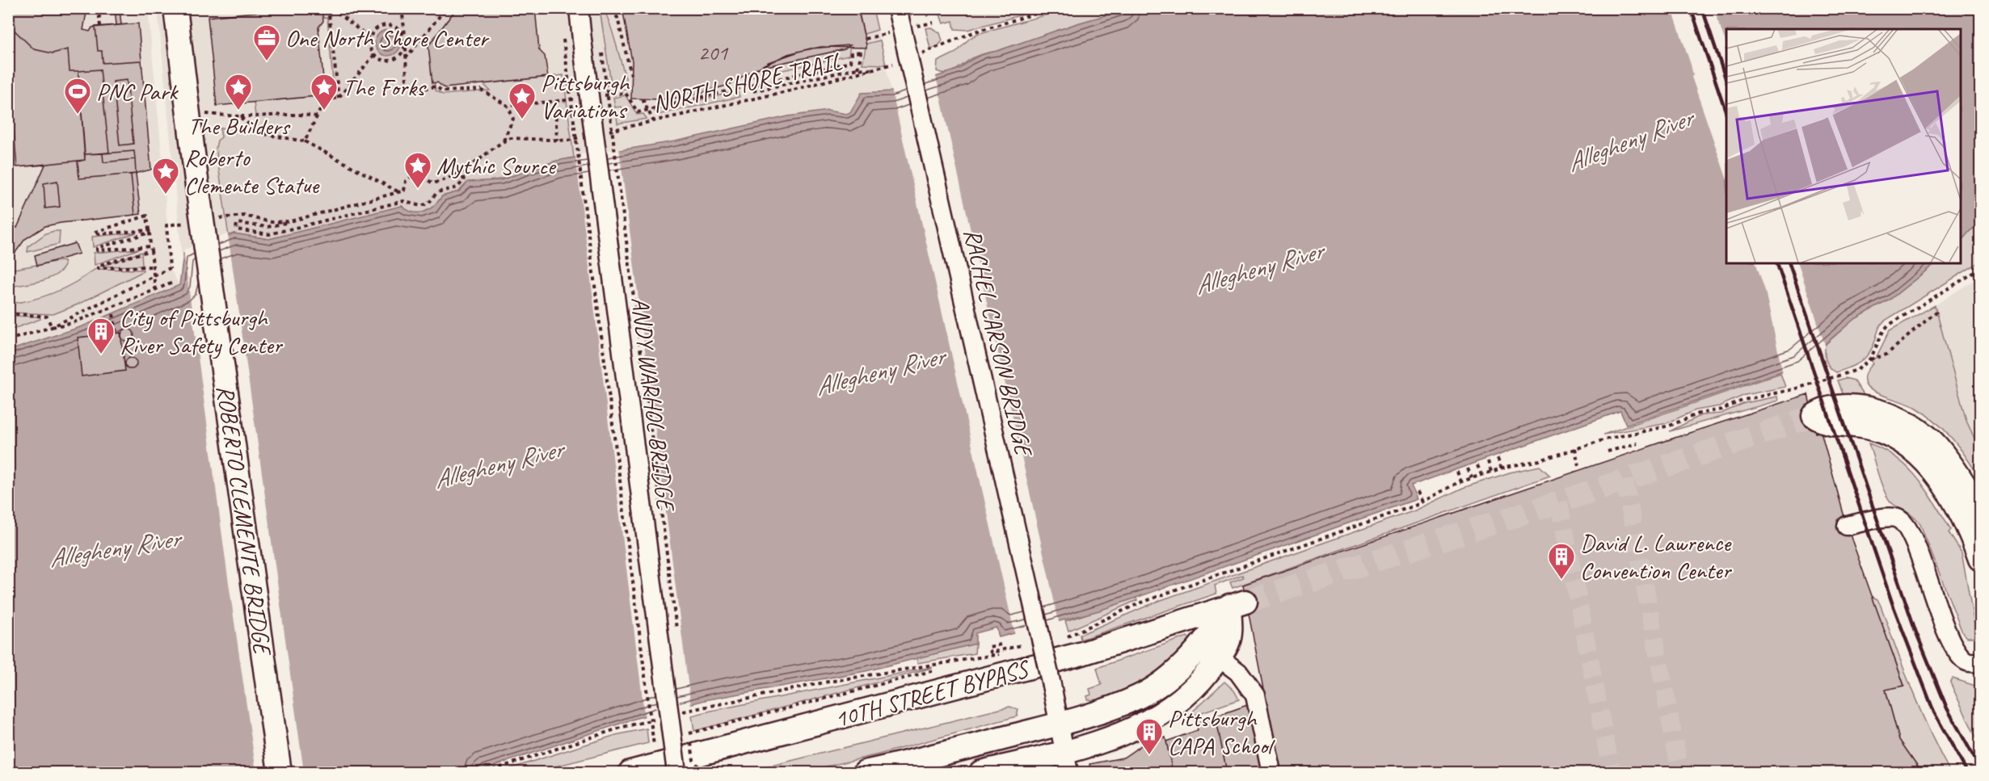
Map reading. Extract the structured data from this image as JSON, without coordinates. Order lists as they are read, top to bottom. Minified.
{"streets":{"main road":["ROBERTO CLEMENTE BRIDGE","10TH STREET BYPASS"],"street":["RACHEL CARSON BRIDGE","ANDY WARHOL BRIDGE"],"path":["NORTH SHORE TRAIL"]},"water":["Allegheny River"],"places":{"office":["One North Shore Center"],"place":["The Builders","The Forks","Pittsburgh Variations","Mythic Source","Roberto Clemente Statue"],"sports":["PNC Park"],"building":["City of Pittsburgh River Safety Center","David L. Lawrence Convention Center","Pittsburgh CAPA School"]},"house_numbers":["201"]}
